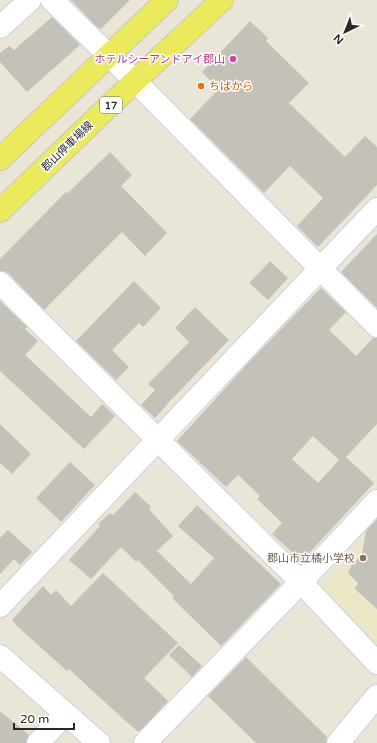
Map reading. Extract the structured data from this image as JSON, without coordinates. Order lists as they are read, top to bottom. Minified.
{"streets":{"main road":["17","郡山停車場線"]},"places":["ホテルシーアンドアイ郡山","ちばから","郡山市立橘小学校"],"scale_bar":"20 m","north":"bottom left"}
